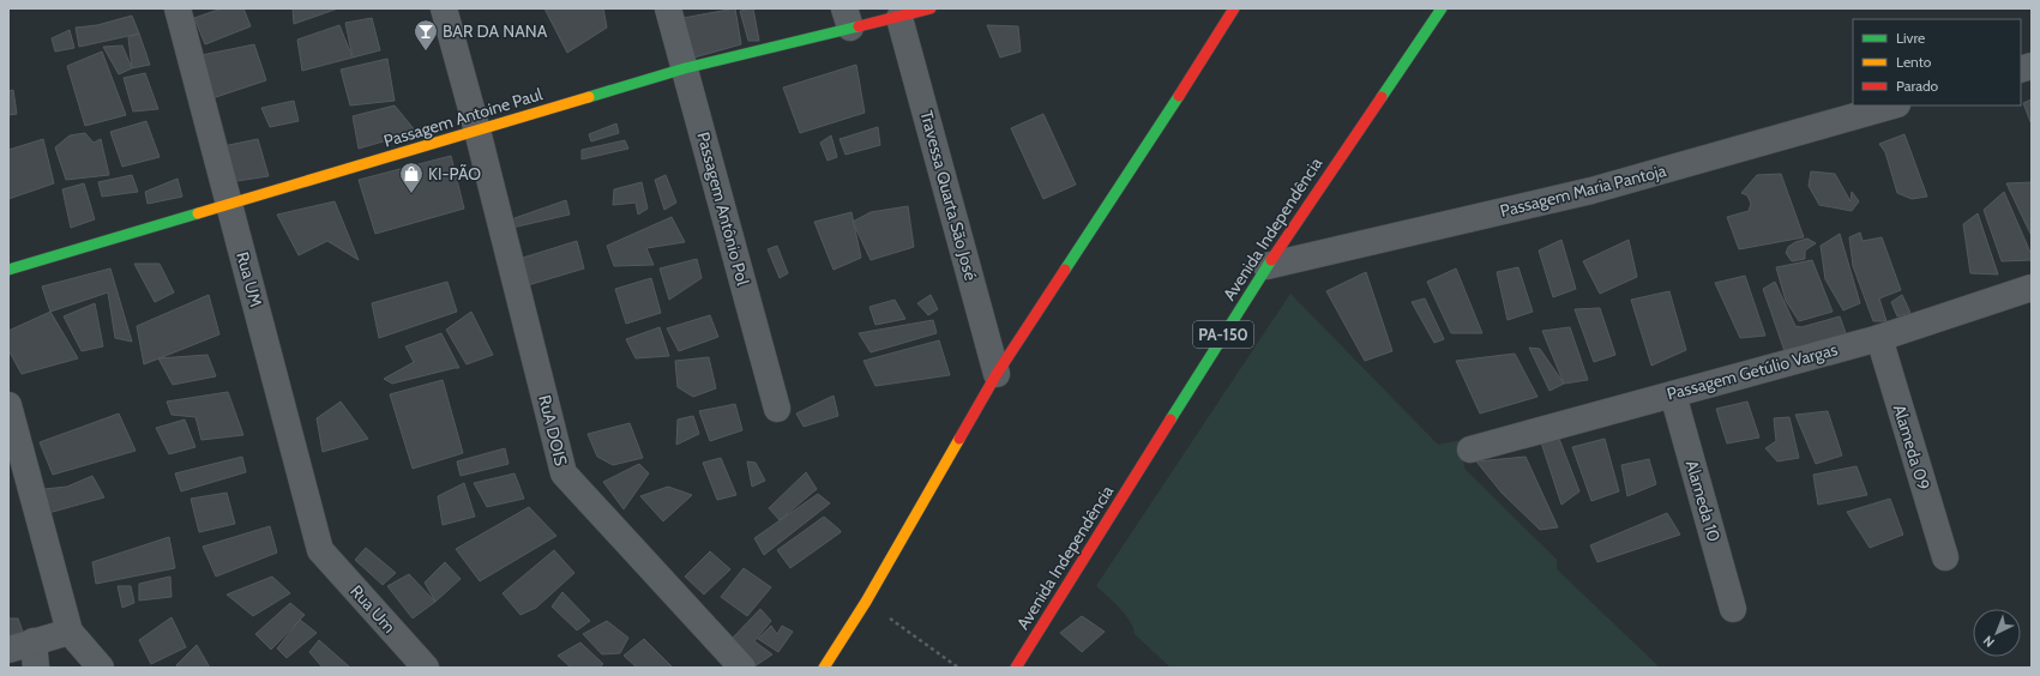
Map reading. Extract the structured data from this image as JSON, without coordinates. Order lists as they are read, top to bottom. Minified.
{"streets":{"main road":["Passagem Antoine Paul","Avenida Independência","PA-150"],"street":["Passagem Maria Pantoja","Travessa Quarta São José","Passagem Antônio Pol","Rua UM","Passagem Getúlio Vargas","RuA DOIS","Alameda 09","Alameda 10","Rua Um"]},"crossings":[["Passagem Antoine Paul","Travessa Quarta São José"],["Passagem Antoine Paul","Passagem Antônio Pol"],["Passagem Antoine Paul","Rua UM"],["Passagem Antoine Paul","RuA DOIS"],["Passagem Maria Pantoja","Avenida Independência"],["Rua UM","Rua Um"],["Passagem Getúlio Vargas","Alameda 09"],["Passagem Getúlio Vargas","Alameda 10"]],"places":{"bar":["BAR DA NANA"],"shop":["KI-PÃO"]},"legend":["Livre","Lento","Parado"],"north":"bottom left"}
